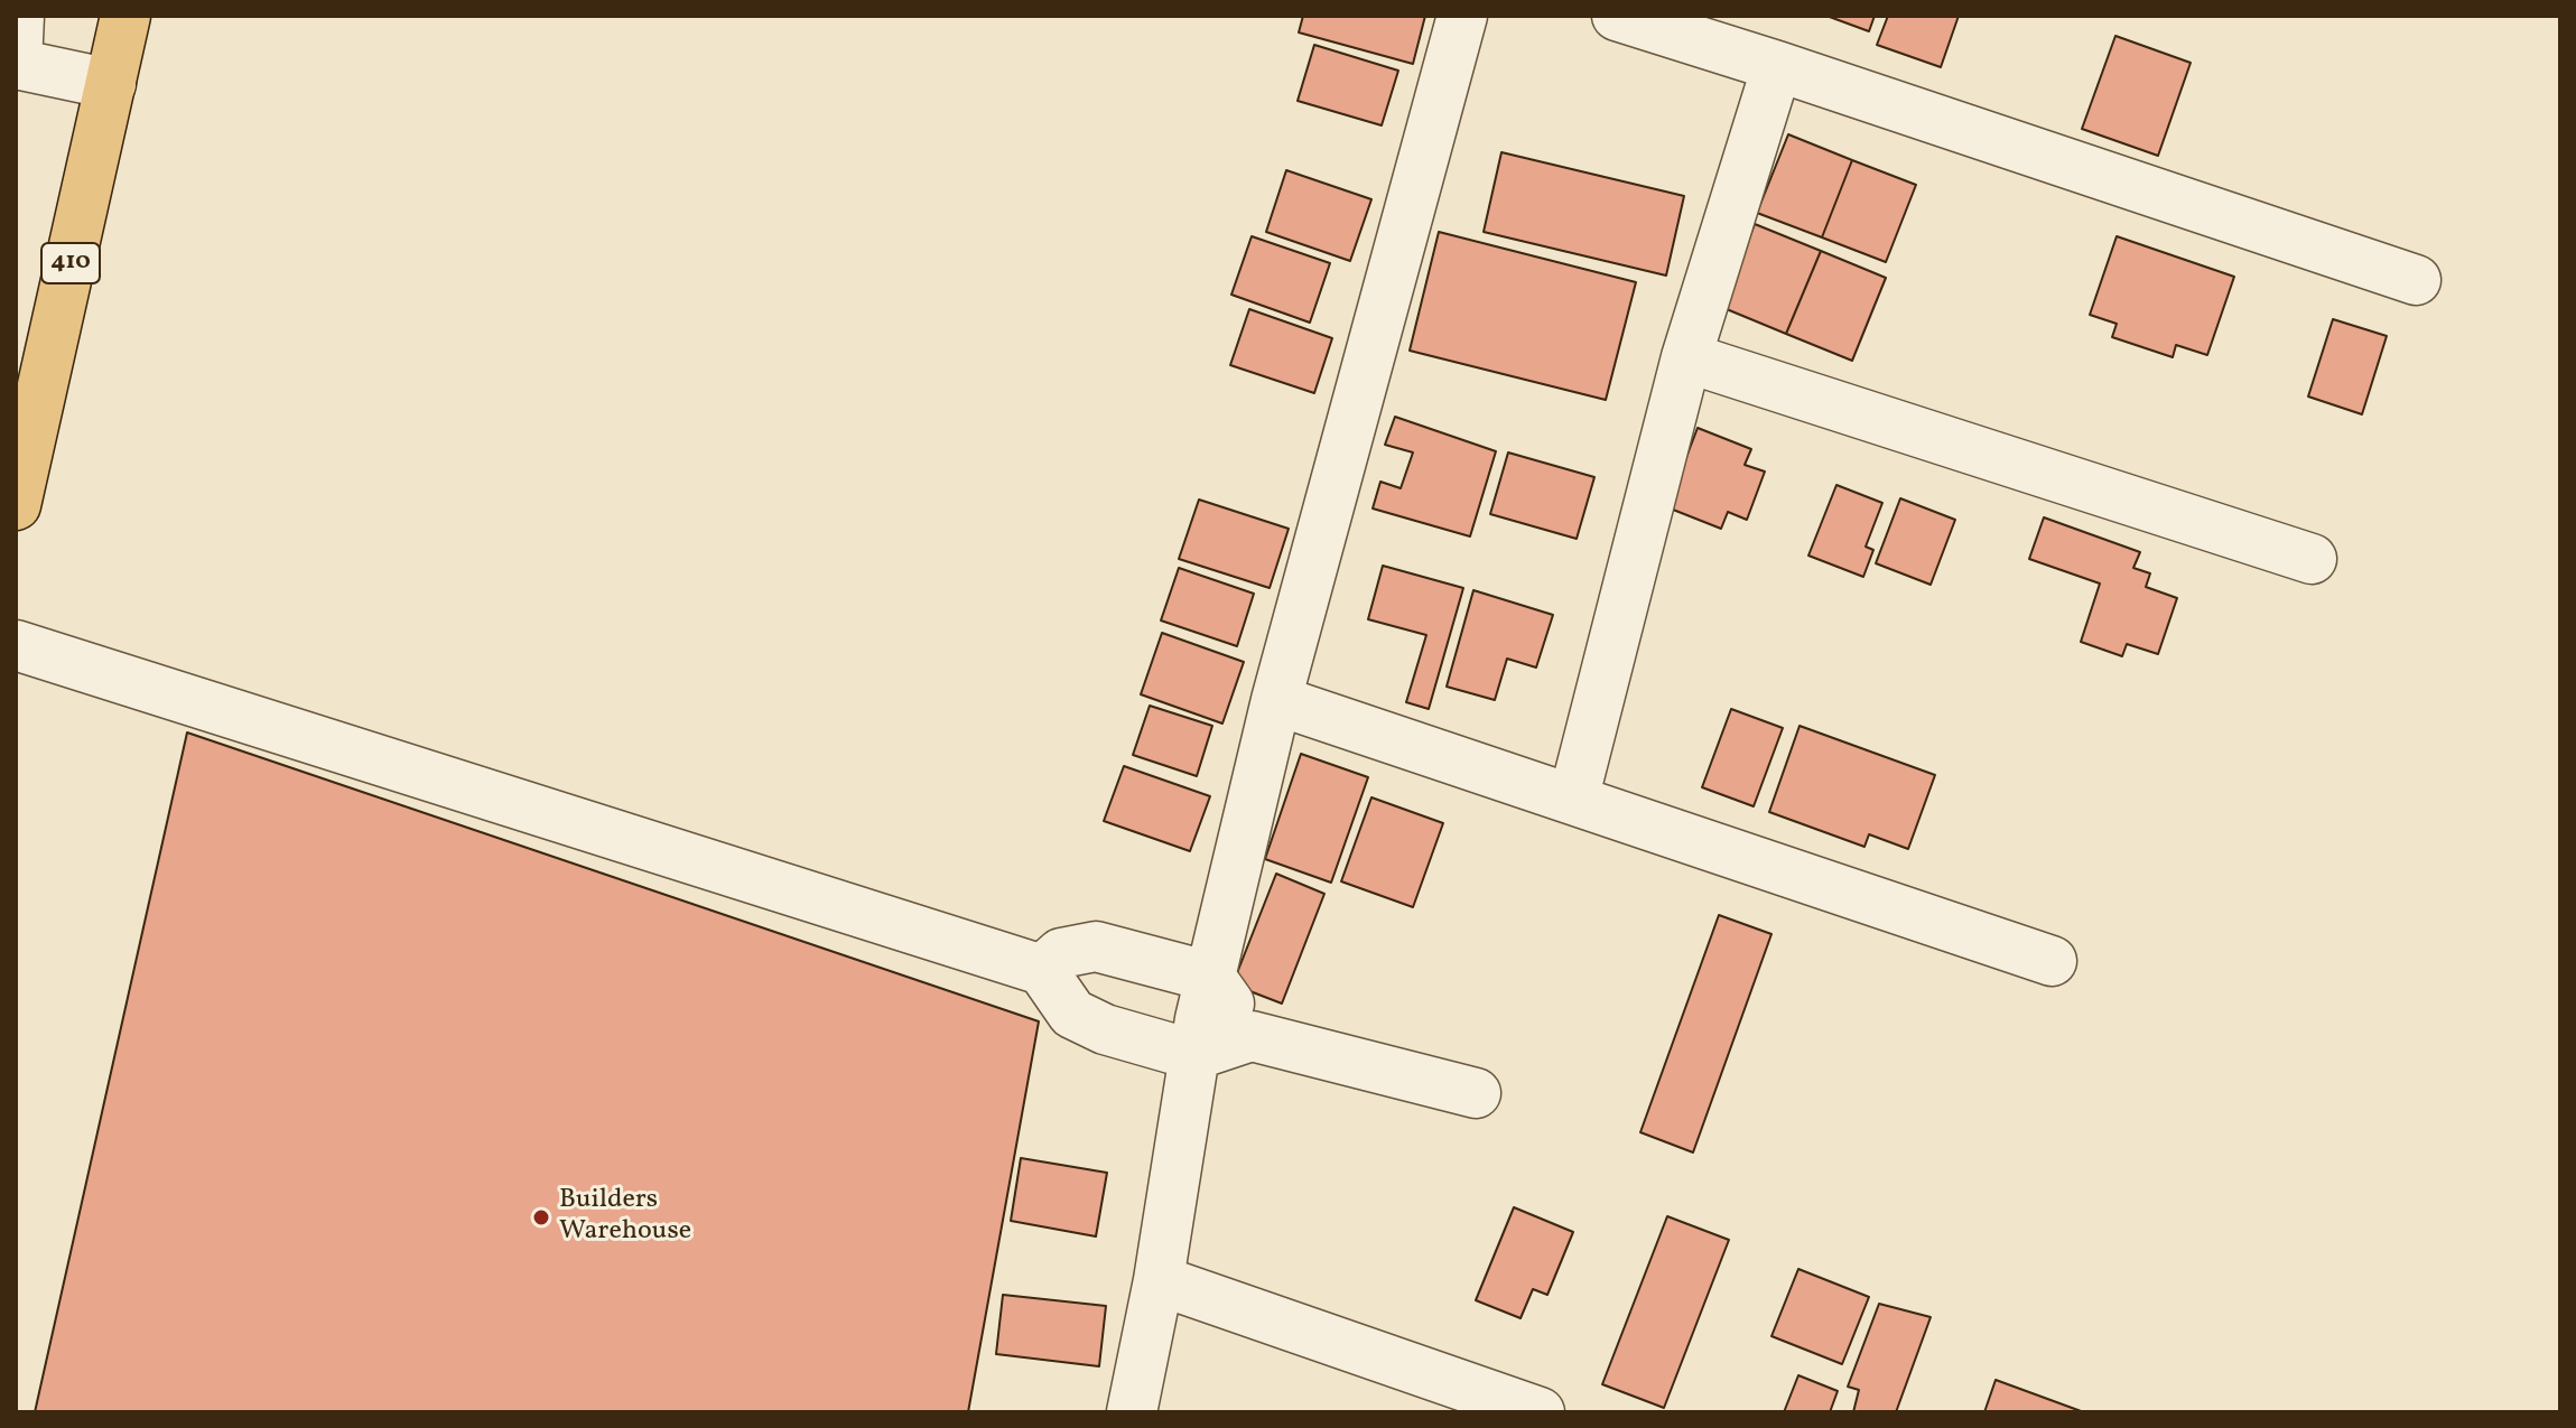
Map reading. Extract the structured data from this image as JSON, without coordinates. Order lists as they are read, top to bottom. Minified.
{"streets":{"main road":["410"]},"places":["Builders Warehouse"]}
